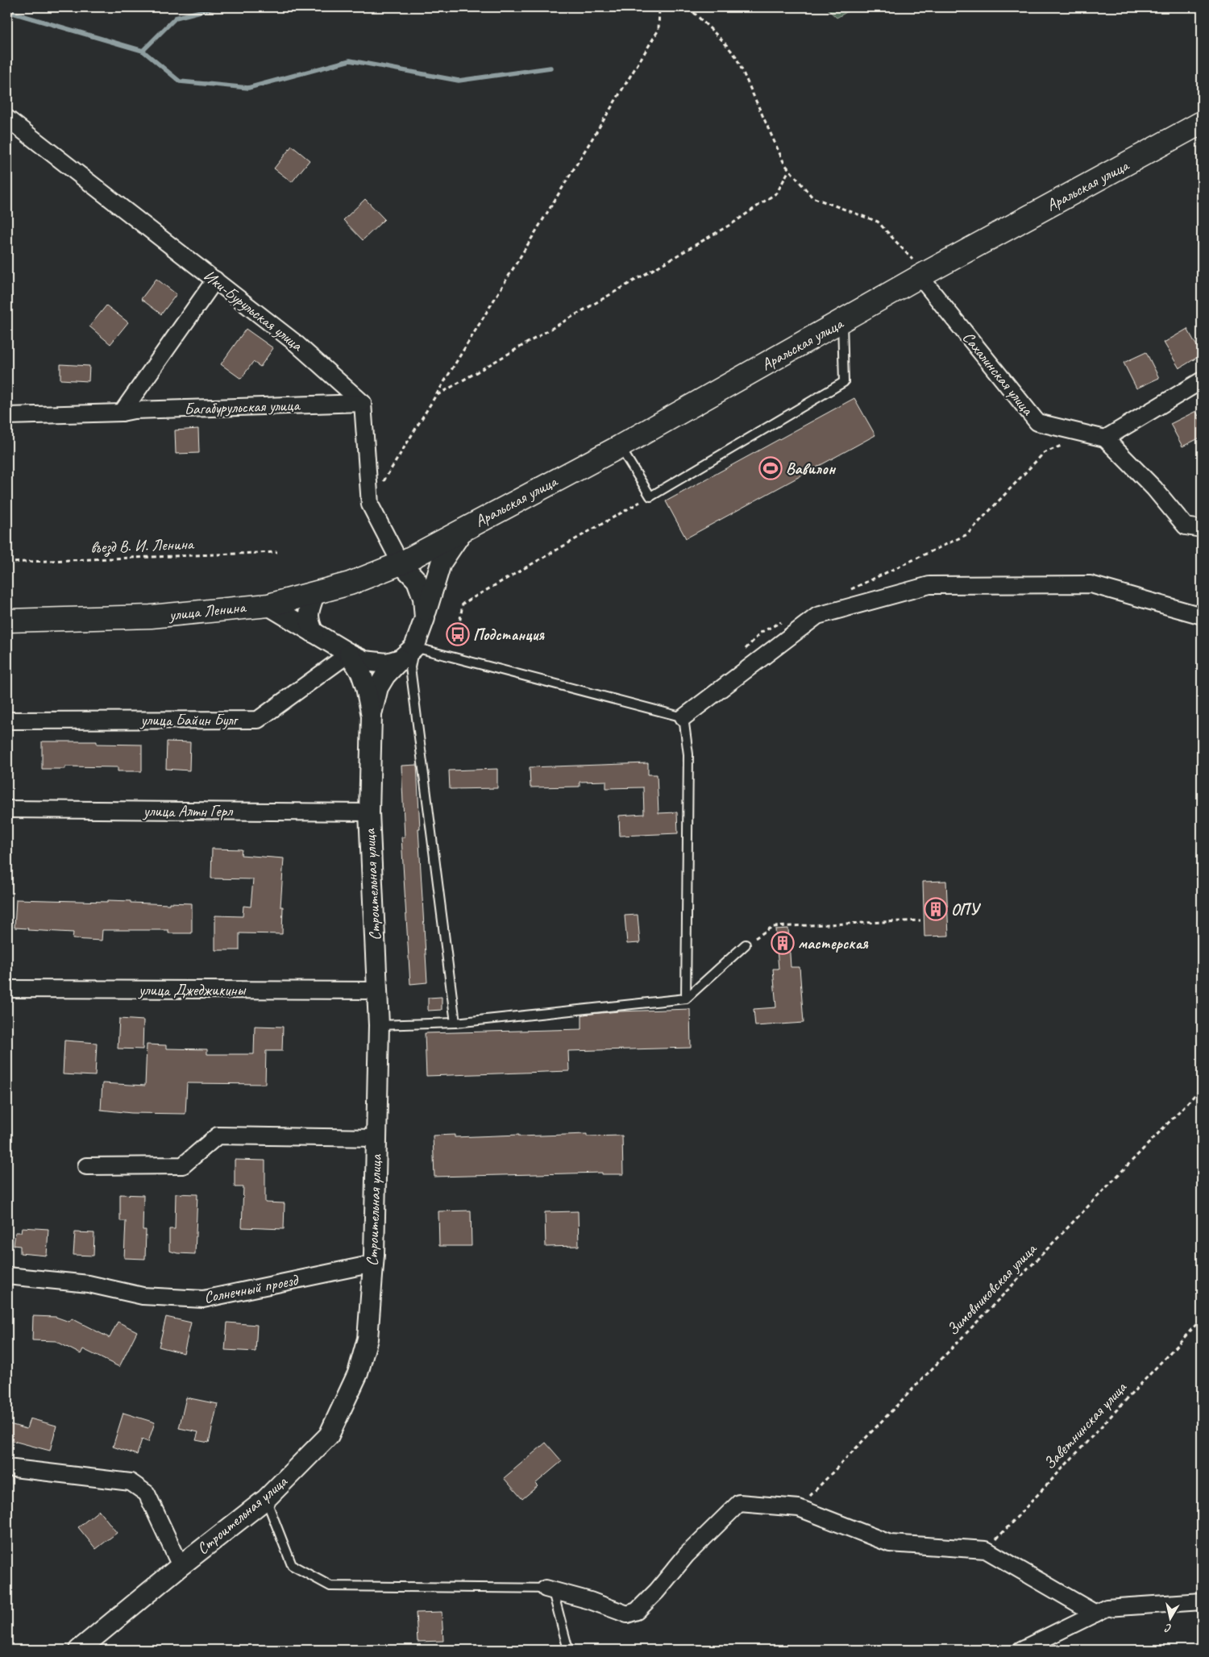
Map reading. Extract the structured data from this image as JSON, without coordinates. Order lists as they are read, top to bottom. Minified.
{"streets":{"main road":["Аральская улица","улица Ленина"],"street":["Ики-Бурульская улица","Сахалинская улица","Багабурульская улица","улица Байин Булг","улица Алтн Герл","Строительная улица","улица Джеджикины","Солнечный проезд"],"path":["въезд В. И. Ленина","Зимовниковская улица","Заветнинская улица"]},"crossings":[["Аральская улица","Сахалинская улица"],["Аральская улица","улица Ленина"],["Аральская улица","улица Байин Булг"],["Аральская улица","Строительная улица"],["Ики-Бурульская улица","Багабурульская улица"],["улица Ленина","улица Байин Булг"],["улица Ленина","Строительная улица"],["улица Байин Булг","Строительная улица"],["улица Алтн Герл","Строительная улица"],["Строительная улица","улица Джеджикины"],["Строительная улица","Солнечный проезд"]],"places":{"sports":["Вавилон"],"bus stop":["Подстанция"],"building":["ОПУ","мастерская"]},"north":"bottom"}
